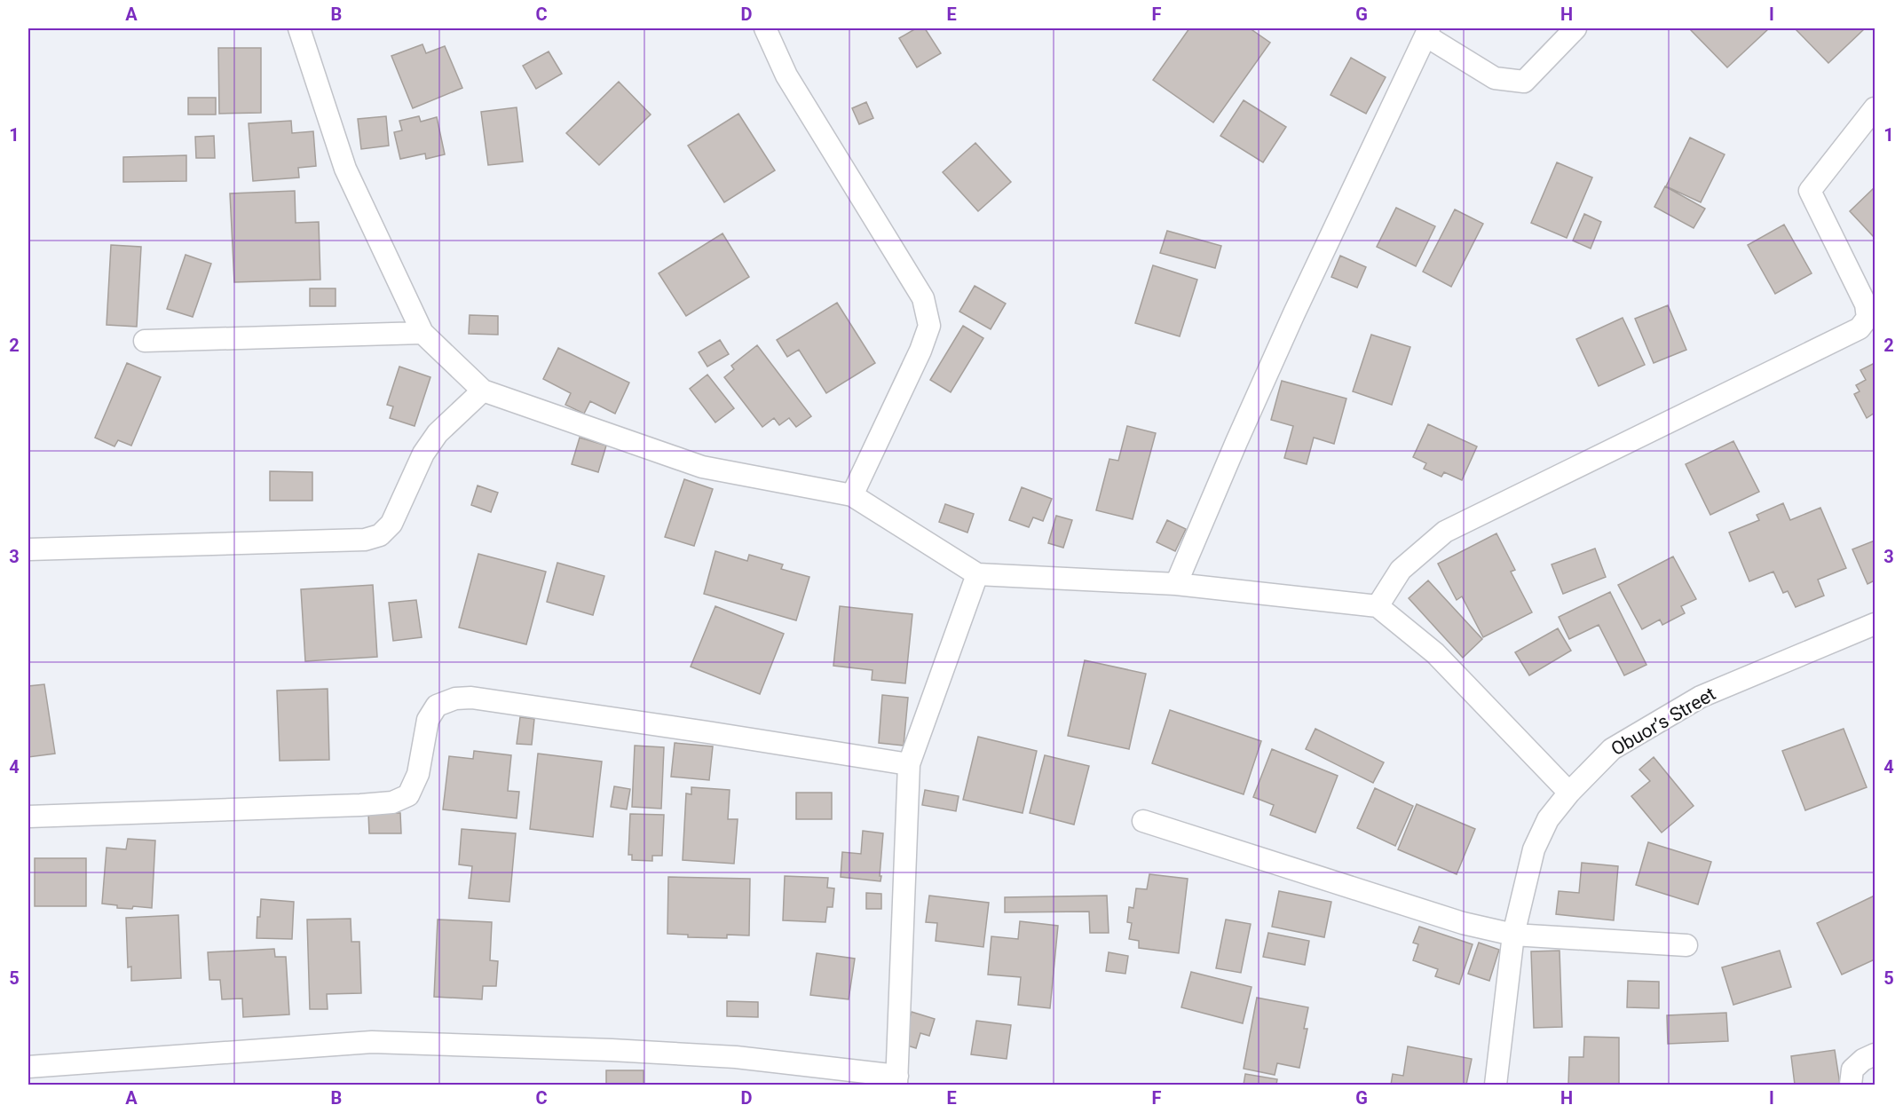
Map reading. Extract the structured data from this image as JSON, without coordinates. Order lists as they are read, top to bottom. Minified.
{"streets":{"street":["Obuor’s Street"]},"grid":{"columns":["A","B","C","D","E","F","G","H","I"],"rows":["1","2","3","4","5"]}}
